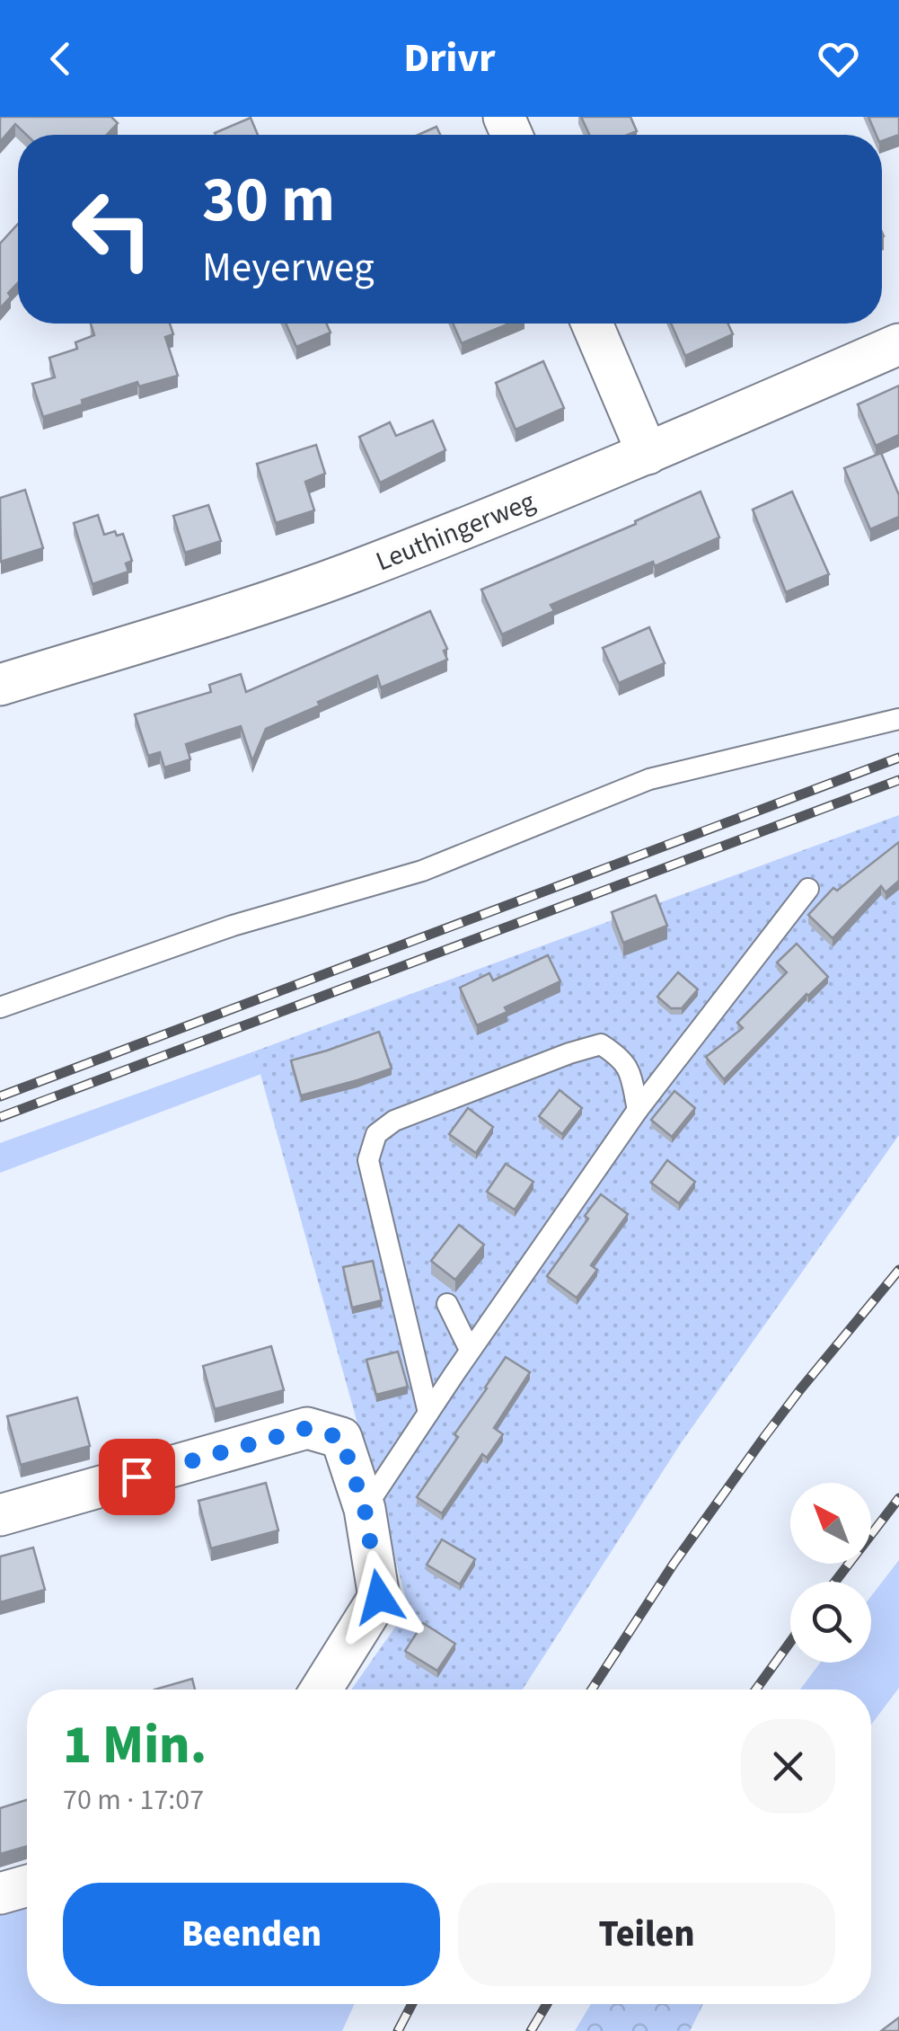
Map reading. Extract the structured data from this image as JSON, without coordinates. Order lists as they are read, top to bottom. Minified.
{"streets":{"street":["Leuthingerweg"]},"north":"top left","page":{"header":"Drivr","turn":["30 m","Meyerweg"],"heading":["1 Min.","70 m · 17:07"],"buttons":["Beenden","Teilen"]}}
